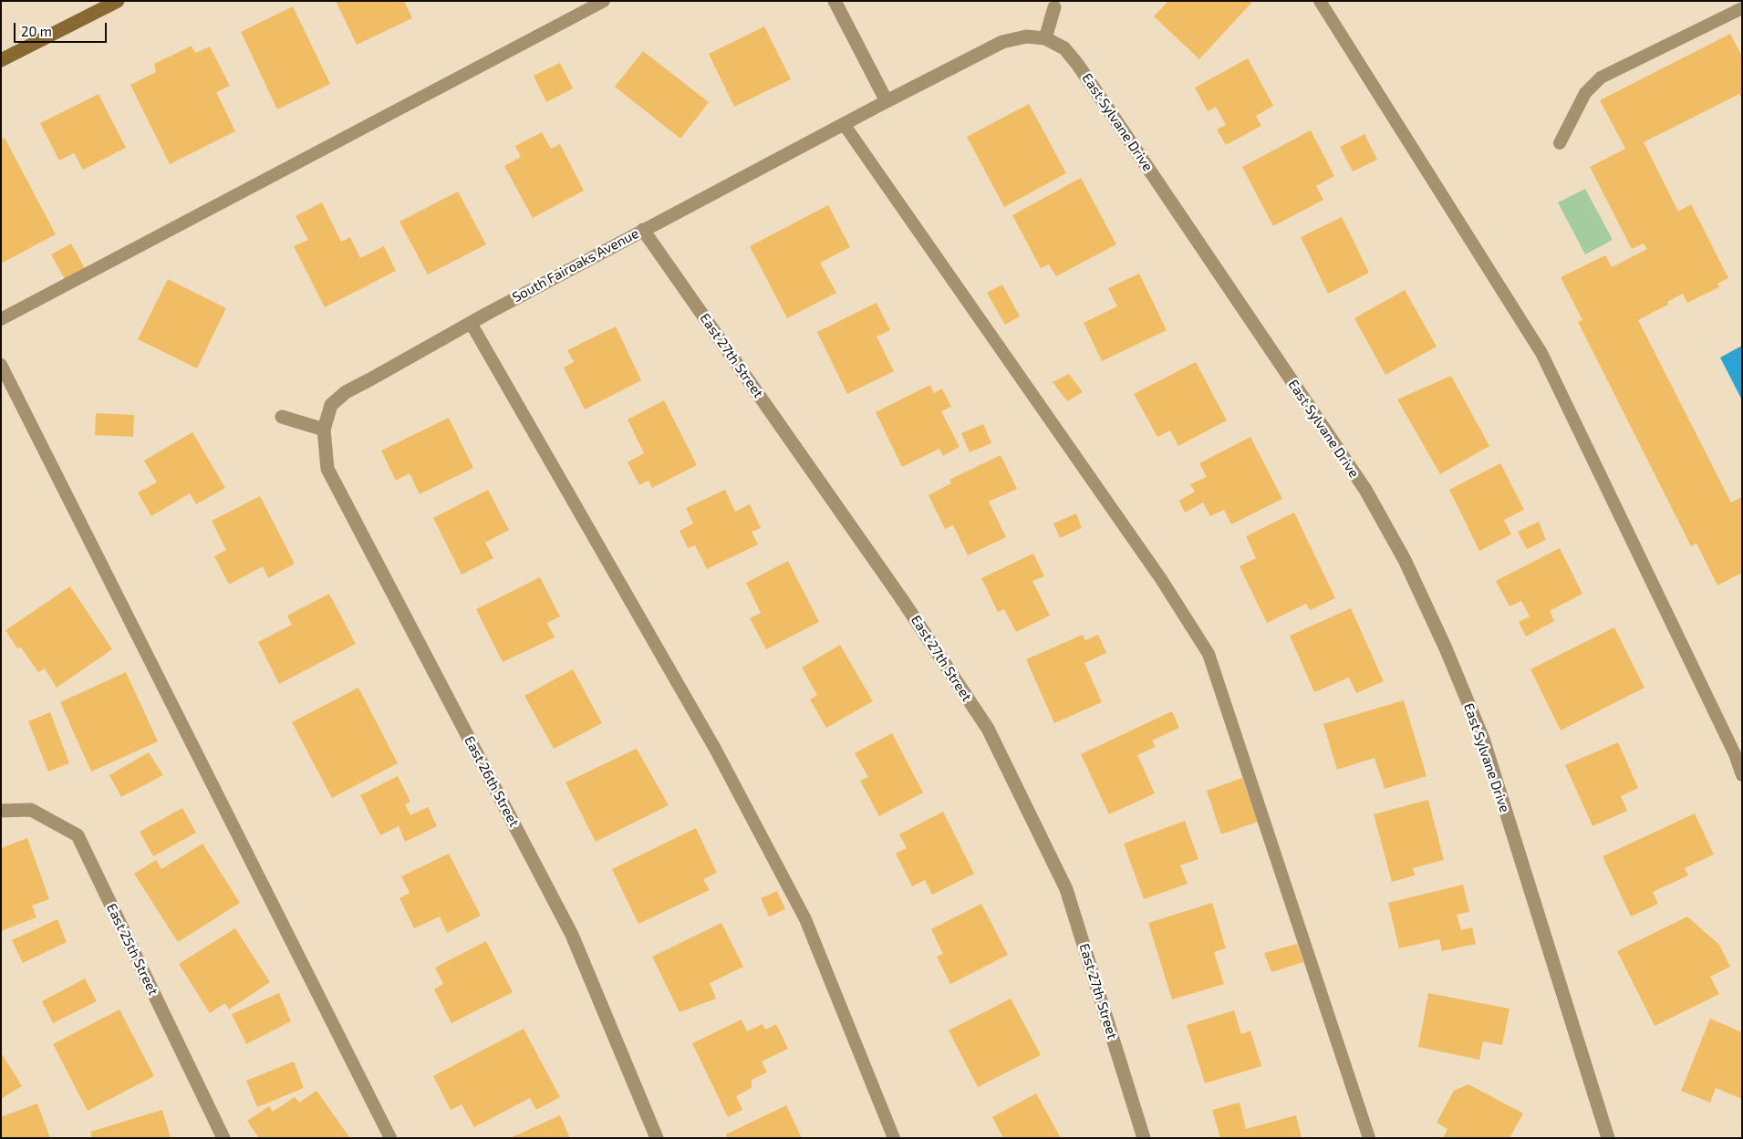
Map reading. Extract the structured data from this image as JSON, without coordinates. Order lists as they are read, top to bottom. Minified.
{"streets":{"street":["East Sylvane Drive","South Fairoaks Avenue","East 27th Street","East 26th Street","East 25th Street"]},"crossings":[["East Sylvane Drive","South Fairoaks Avenue"],["South Fairoaks Avenue","East 27th Street"],["South Fairoaks Avenue","East 26th Street"]],"scale_bar":"20 m"}
